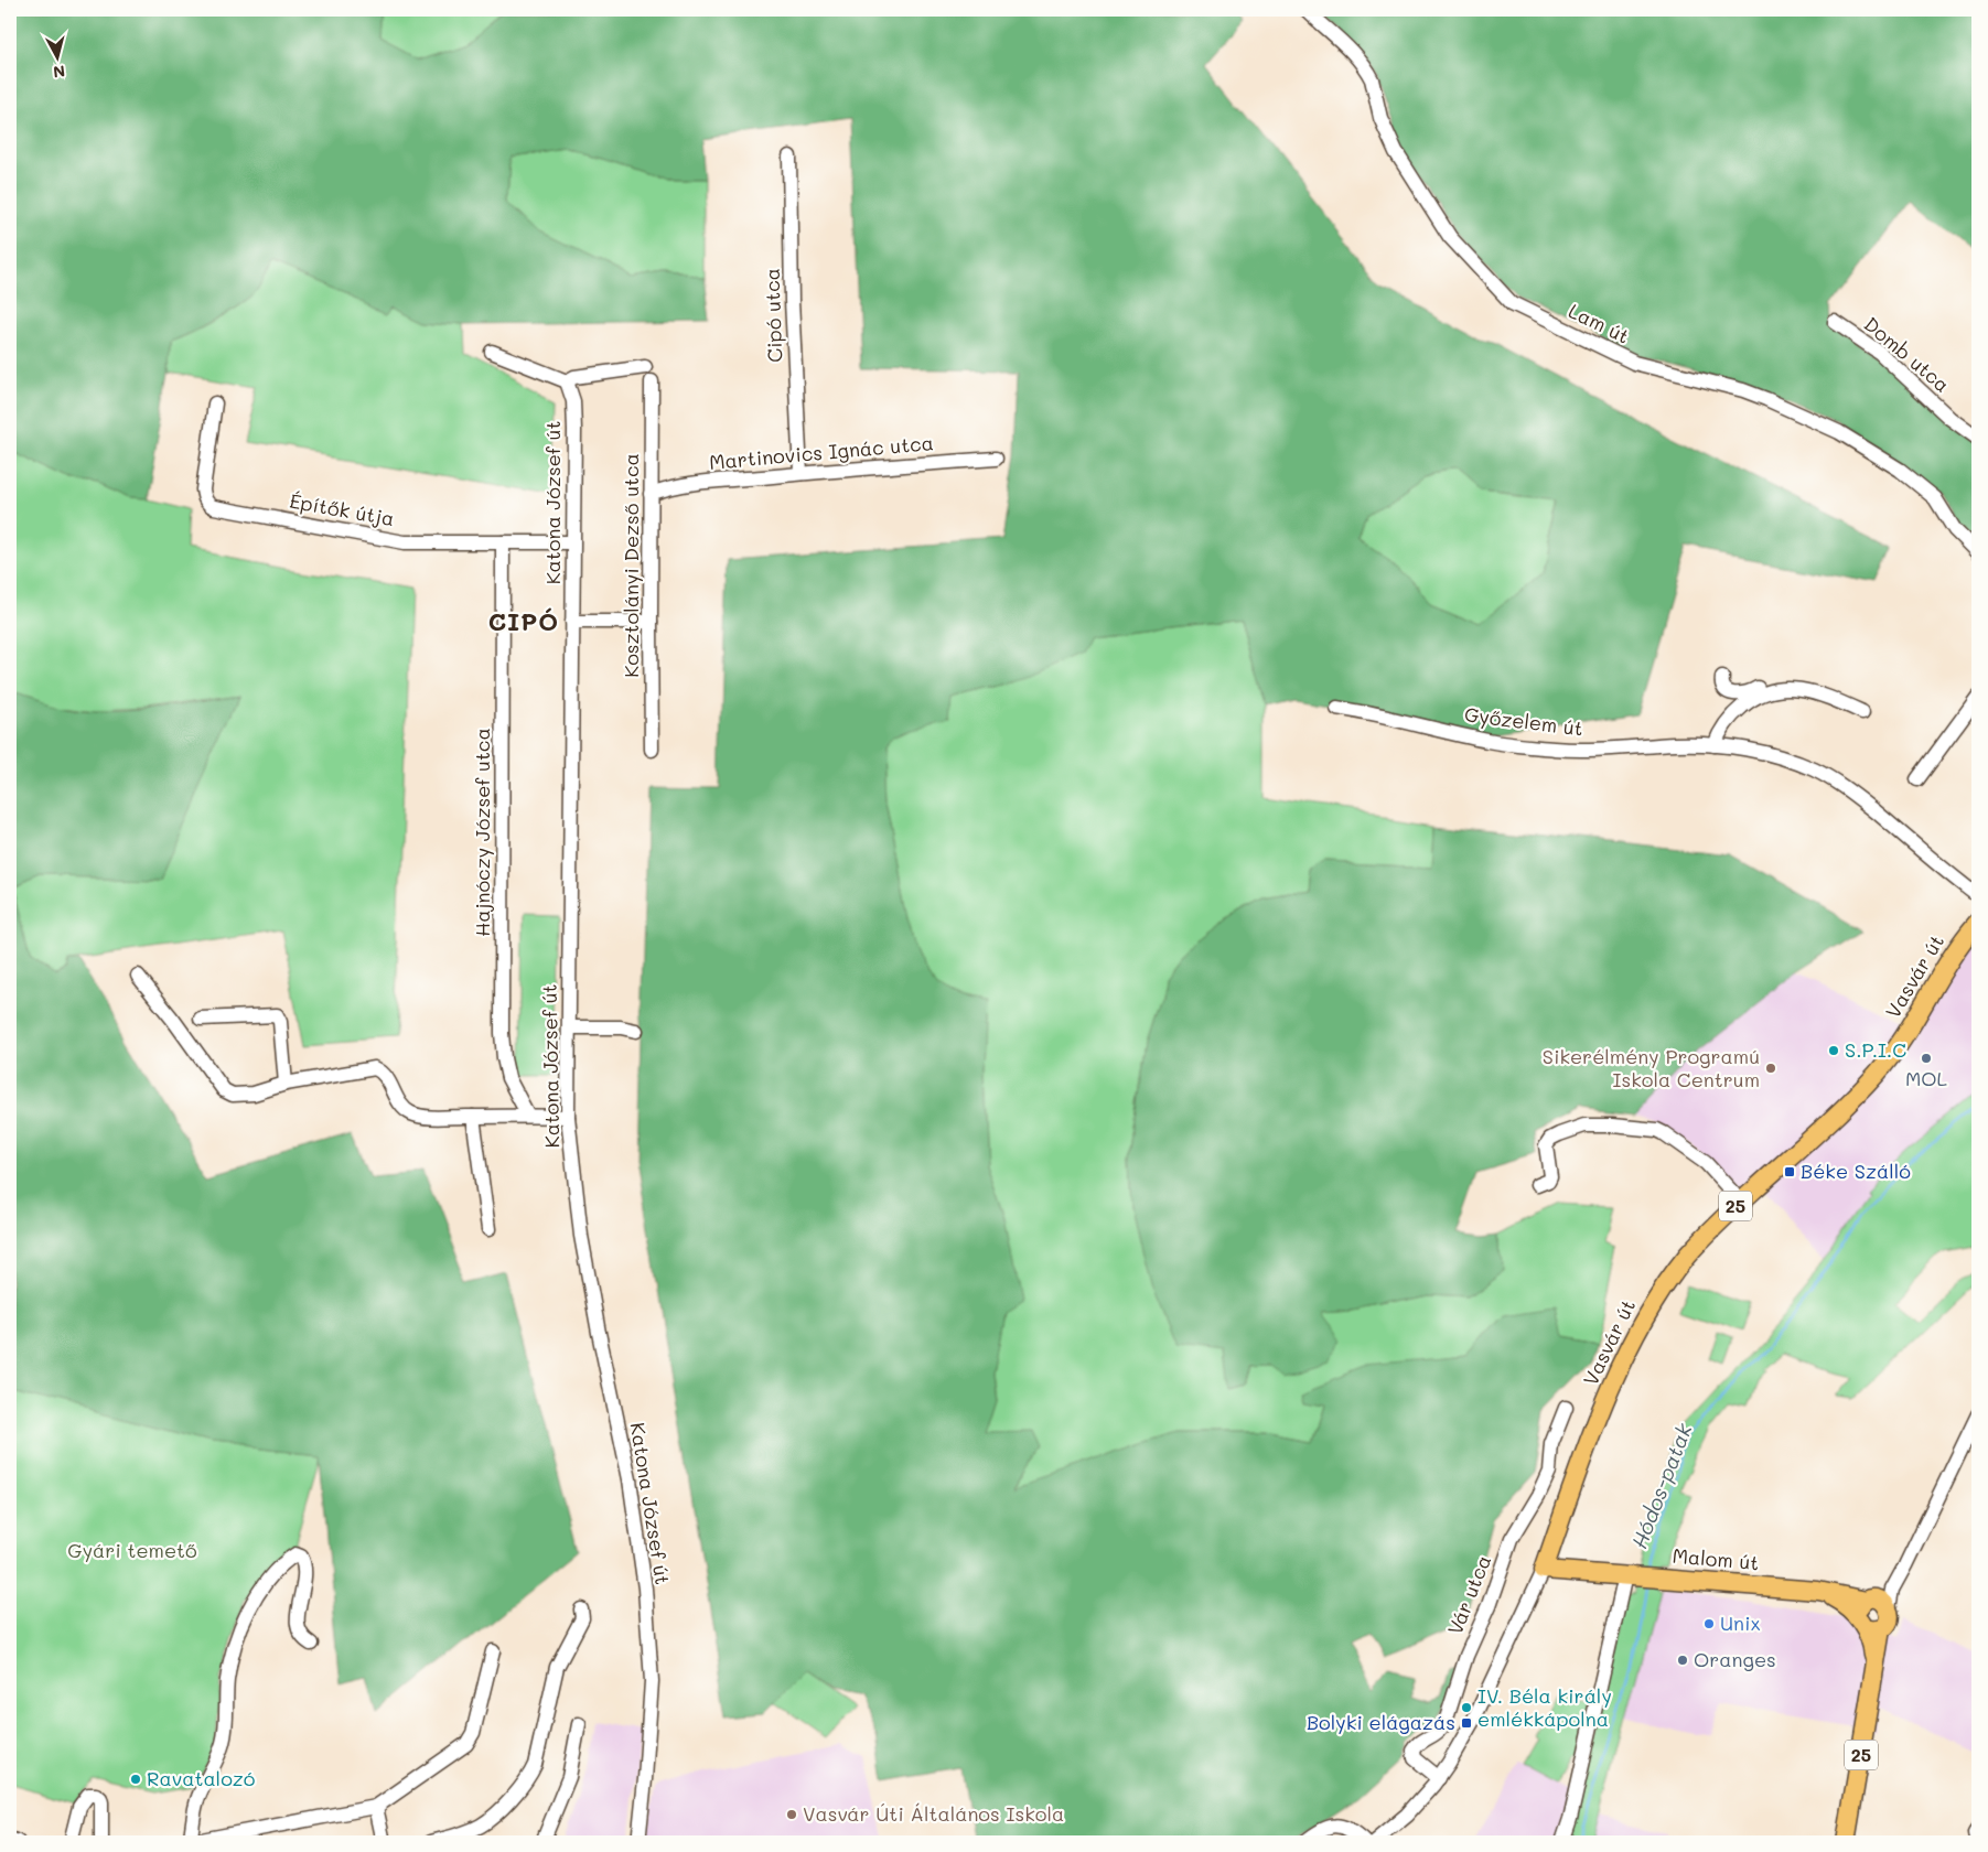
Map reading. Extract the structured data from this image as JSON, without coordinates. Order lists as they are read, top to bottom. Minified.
{"streets":{"main road":["Vasvár út","25","Malom út"],"street":["Cipó utca","Lam út","Domb utca","Martinovics Ignác utca","Katona József út","Építők útja","Kosztolányi Dezső utca","Győzelem út","Hajnóczy József utca","Vár utca"]},"crossings":[["Cipó utca","Martinovics Ignác utca"],["Martinovics Ignác utca","Kosztolányi Dezső utca"],["Katona József út","Építők útja"],["Építők útja","Hajnóczy József utca"],["Vasvár út","25"],["Vasvár út","Malom út"],["Vasvár út","Vár utca"],["25","Malom út"]],"districts":["CIPÓ"],"water":["Hódos-patak"],"parks":["Gyári temető"],"places":{"other":["S.P.I.C","MOL","Sikerélmény Programú Iskola Centrum","Unix","Oranges","IV. Béla király emlékkápolna","Ravatalozó","Vasvár Úti Általános Iskola"],"transit":["Béke Szálló","Bolyki elágazás"]},"north":"bottom"}
